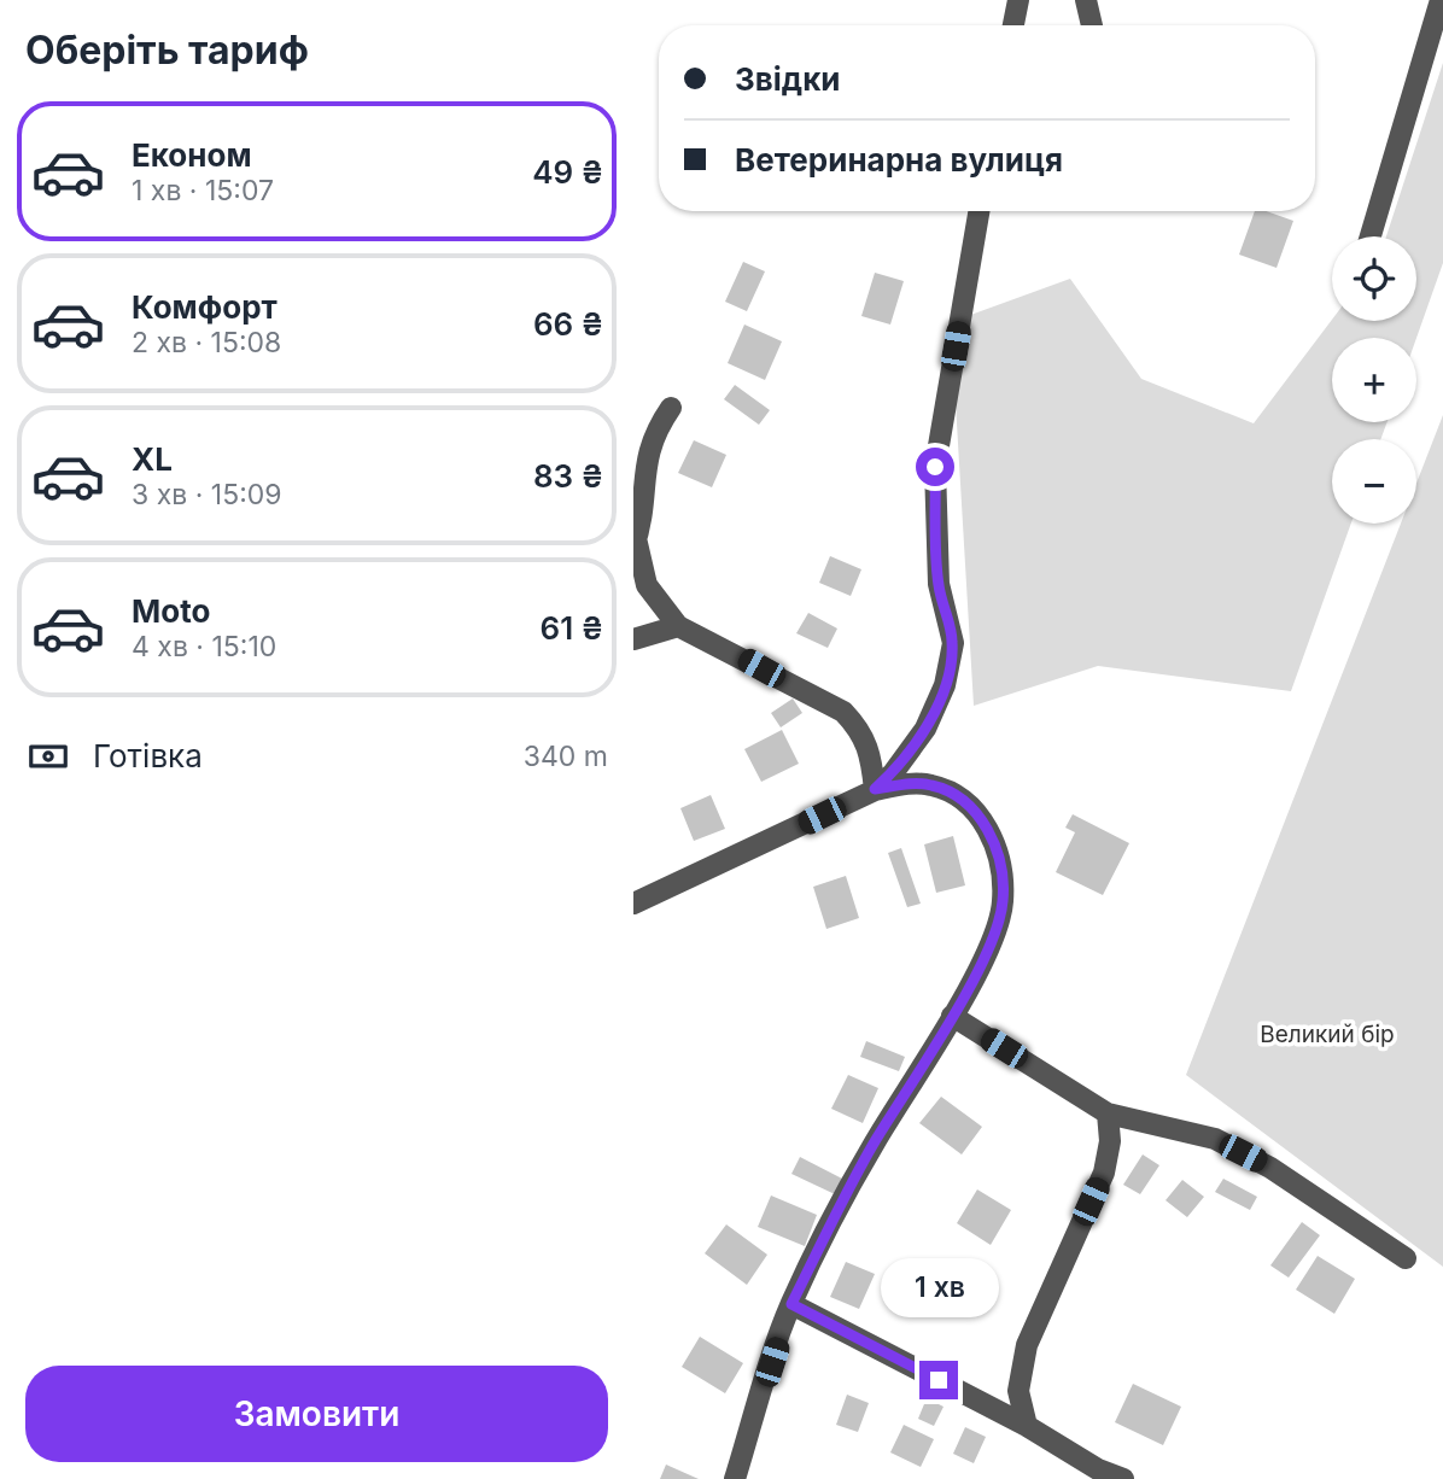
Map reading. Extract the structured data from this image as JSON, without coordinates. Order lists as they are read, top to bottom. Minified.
{"parks":["Великий бір"],"page":{"heading":"Оберіть тариф","banner":["Звідки","Ветеринарна вулиця"],"list":[{"name":"Економ","note":"1 хв · 15:07","value":"49 ₴"},{"name":"Комфорт","note":"2 хв · 15:08","value":"66 ₴"},{"name":"XL","note":"3 хв · 15:09","value":"83 ₴"},{"name":"Moto","note":"4 хв · 15:10","value":"61 ₴"}],"map_buttons":["+","−"],"pay":["Готівка","340 m"],"bubble":"1 хв","buttons":"Замовити"}}
